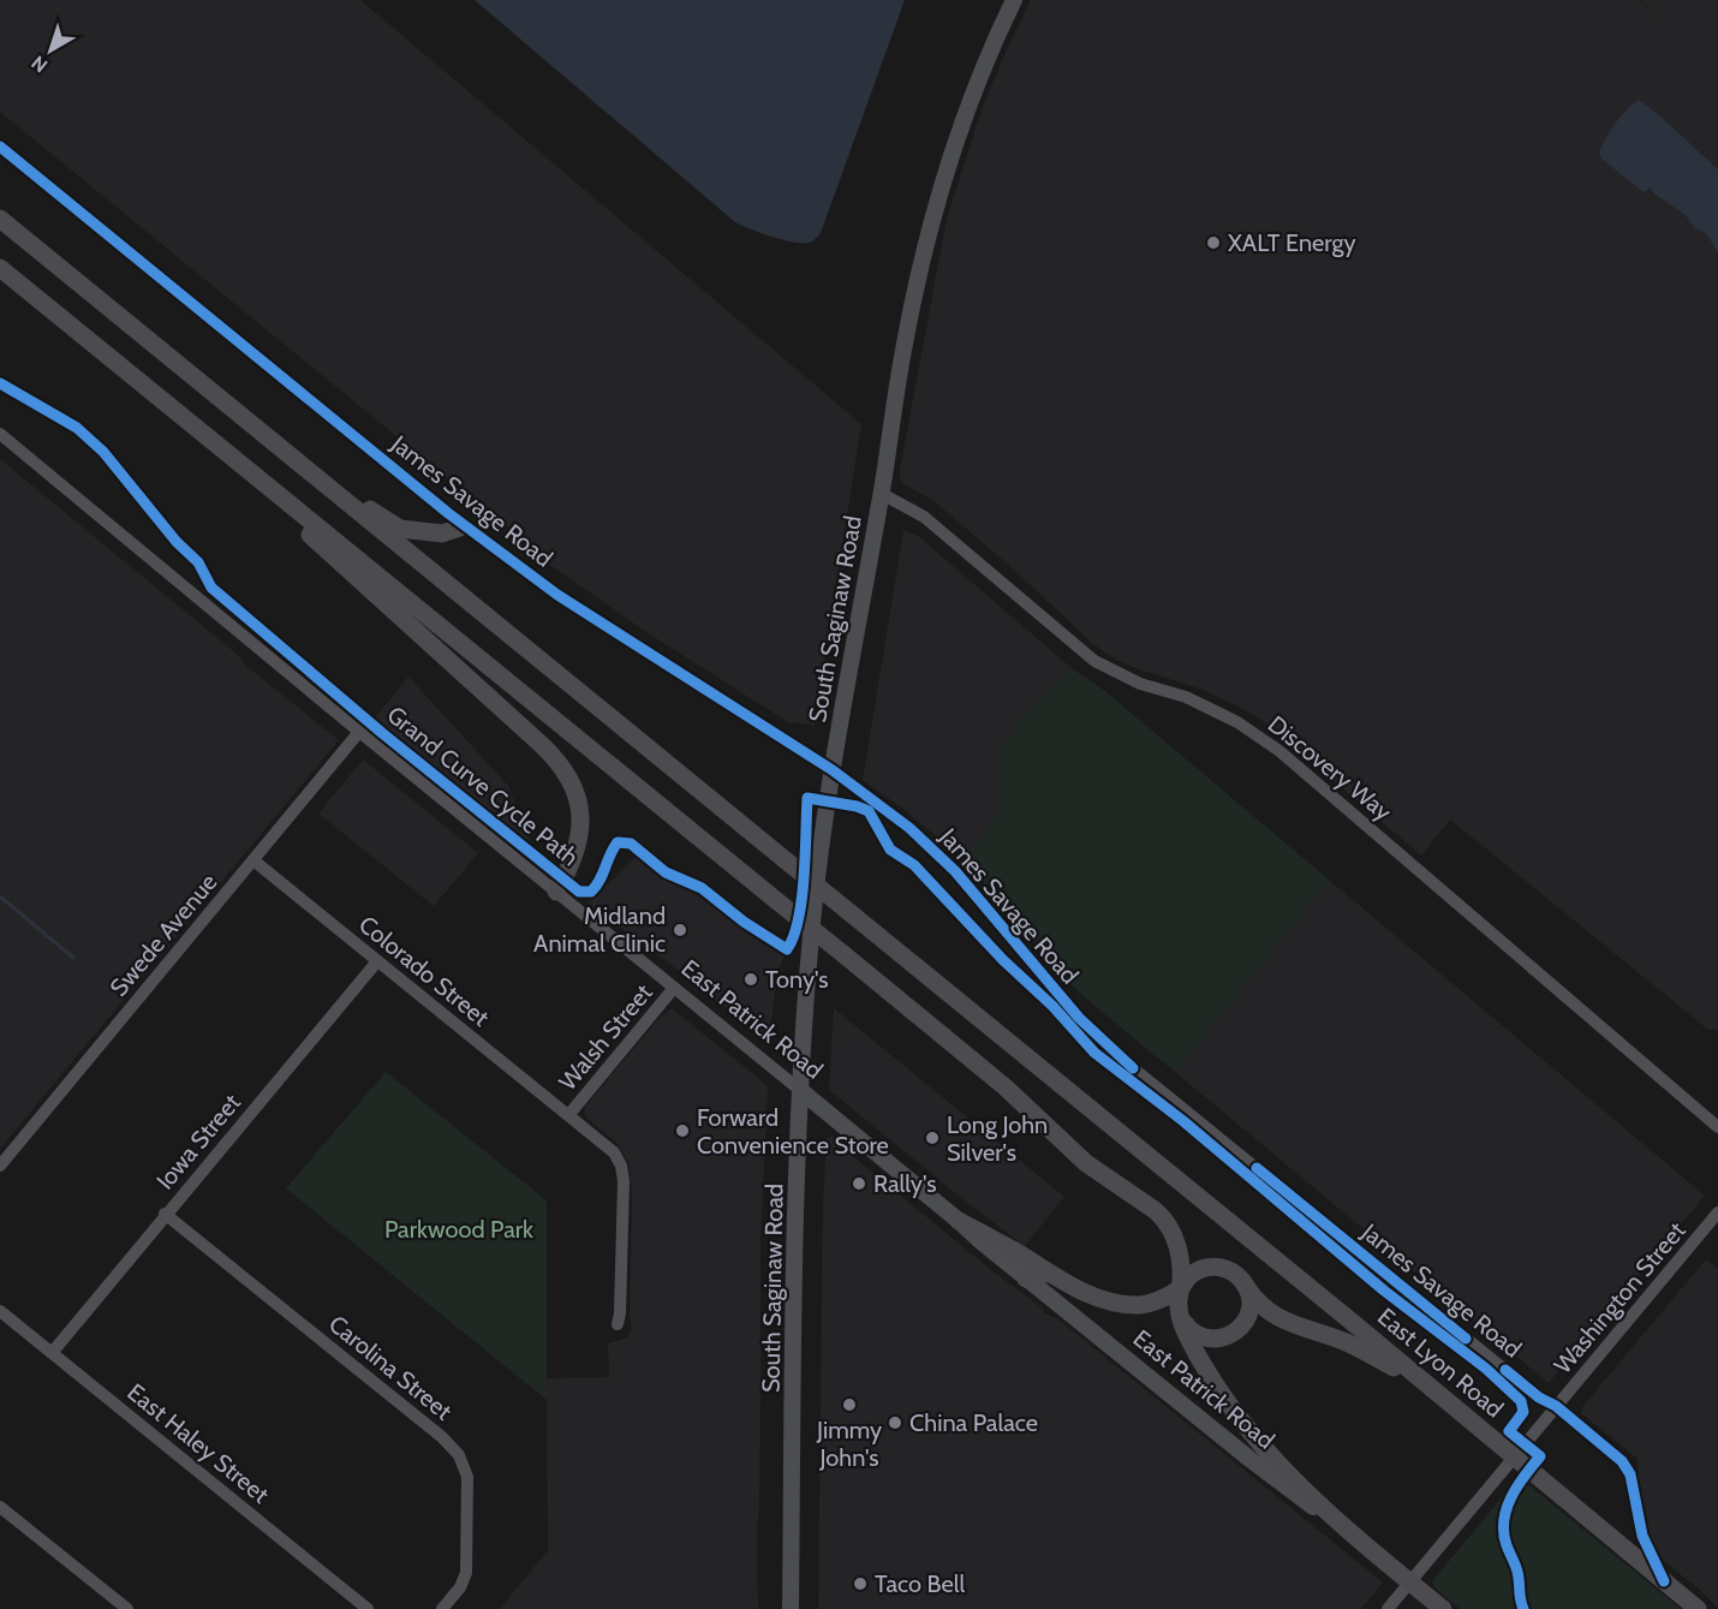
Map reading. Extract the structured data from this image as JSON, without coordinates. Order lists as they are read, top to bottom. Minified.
{"streets":{"highway":["East Patrick Road","East Lyon Road"],"main road":["South Saginaw Road"],"street":["James Savage Road","Discovery Way","Swede Avenue","Colorado Street","Walsh Street","Iowa Street","Washington Street","Carolina Street","East Haley Street"],"cycle path":["Grand Curve Cycle Path"]},"crossings":[["James Savage Road","South Saginaw Road"],["James Savage Road","Washington Street"],["James Savage Road","East Lyon Road"],["South Saginaw Road","Discovery Way"],["South Saginaw Road","East Patrick Road"],["Swede Avenue","Colorado Street"],["Swede Avenue","East Patrick Road"],["Colorado Street","Walsh Street"],["Colorado Street","Iowa Street"],["East Patrick Road","Walsh Street"],["East Patrick Road","Washington Street"],["Iowa Street","Carolina Street"],["Iowa Street","East Haley Street"],["Washington Street","East Lyon Road"]],"parks":["Parkwood Park"],"places":["XALT Energy","Midland Animal Clinic","Tony's","Forward Convenience Store","Long John Silver's","Rally's","Jimmy John's","China Palace","Taco Bell"],"north":"bottom left"}
